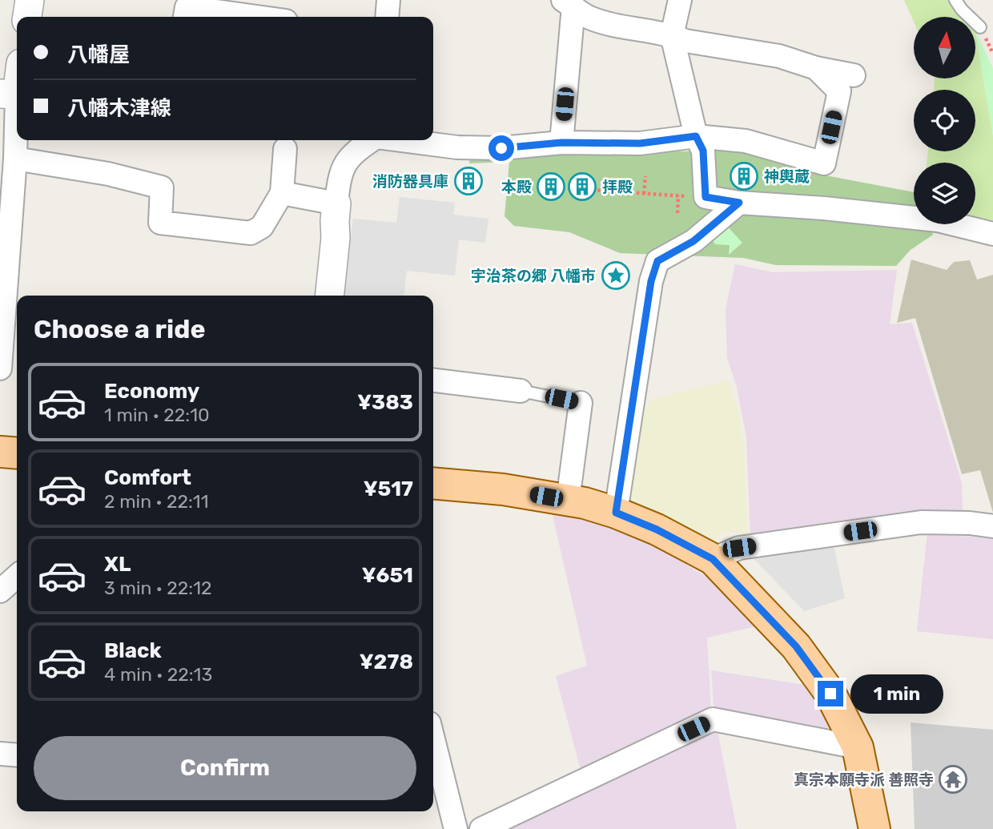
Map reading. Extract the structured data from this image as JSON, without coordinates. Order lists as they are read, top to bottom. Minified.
{"places":{"building":["神輿蔵","消防器具庫","本殿","拝殿"],"place":["宇治茶の郷 八幡市"],"temple":["真宗本願寺派 善照寺"]},"north":"top","page":{"banner":["八幡屋","八幡木津線"],"heading":"Choose a ride","list":[{"name":"Economy","note":"1 min · 22:10","value":"¥383"},{"name":"Comfort","note":"2 min · 22:11","value":"¥517"},{"name":"XL","note":"3 min · 22:12","value":"¥651"},{"name":"Black","note":"4 min · 22:13","value":"¥278"}],"bubble":"1 min","buttons":"Confirm"}}
